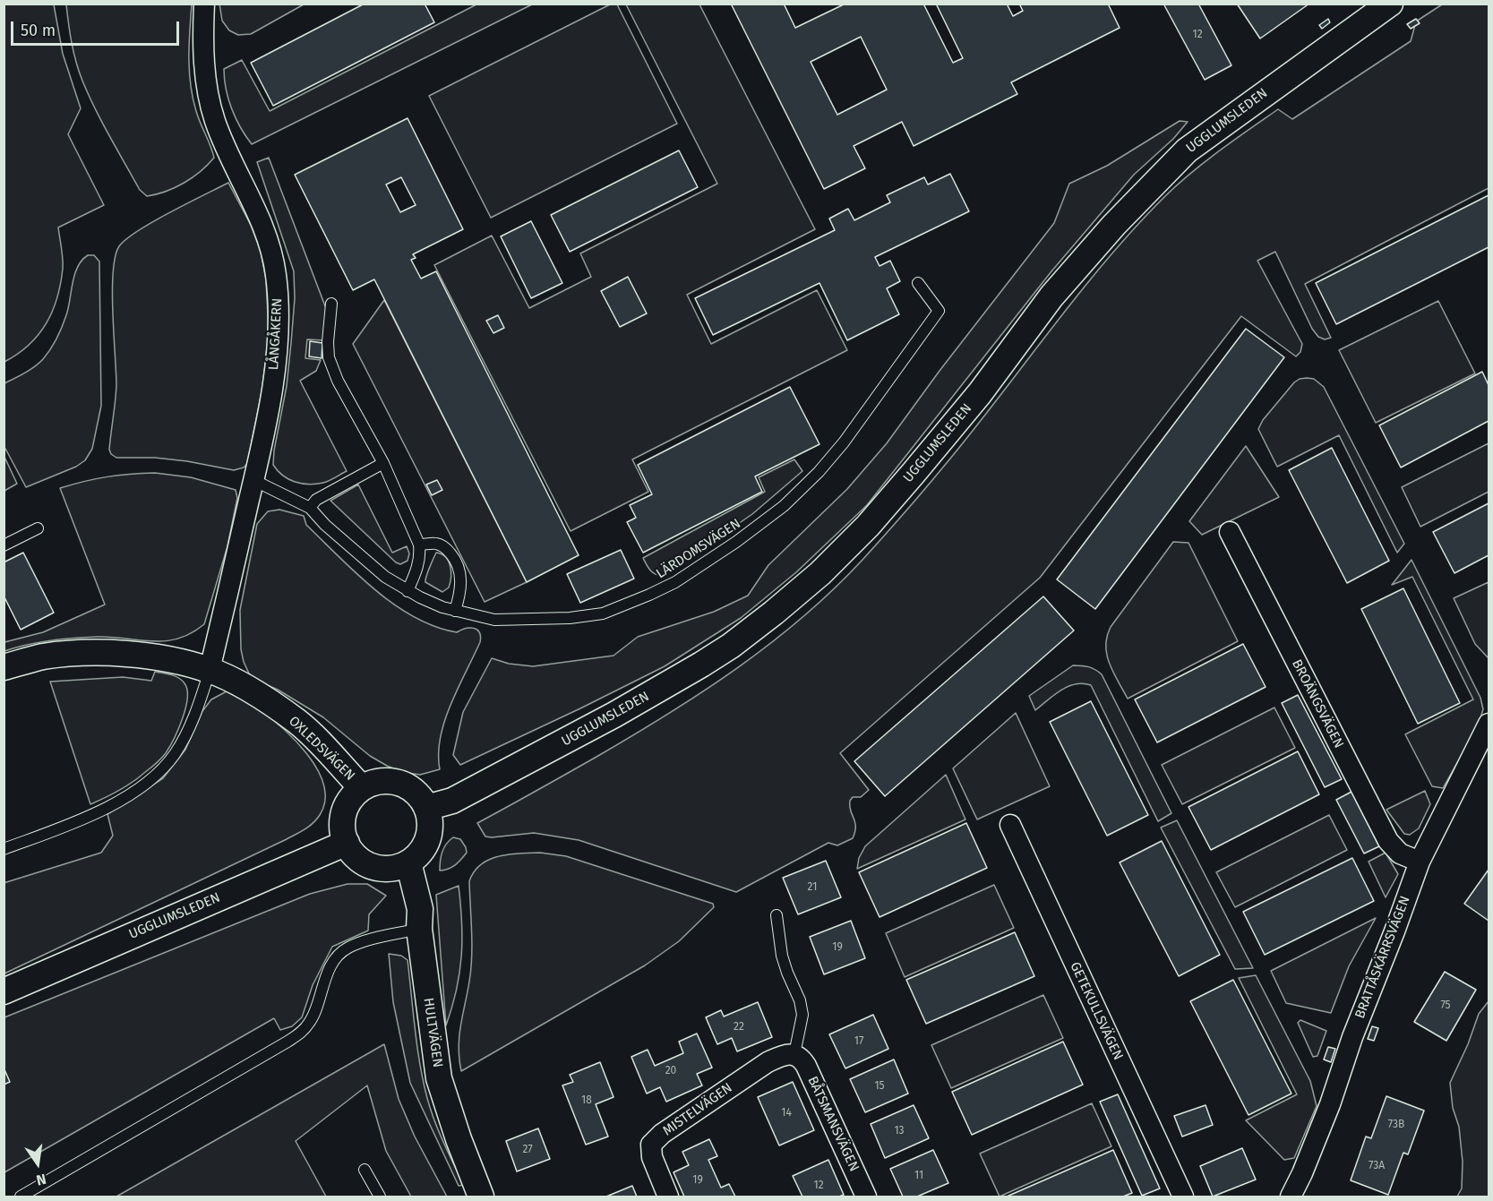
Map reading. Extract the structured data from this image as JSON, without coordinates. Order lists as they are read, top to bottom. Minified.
{"streets":{"street":["UGGLUMSLEDEN","LÅNGÅKERN","BROÄNGSVÄGEN","OXLEDSVÄGEN","BRATTÅSKÄRRSVÄGEN","GETEKULLSVÄGEN","HULTVÄGEN","MISTELVÄGEN","BÅTSMANSVÄGEN"],"lane":["LÄRDOMSVÄGEN"]},"crossings":[["UGGLUMSLEDEN","OXLEDSVÄGEN"],["UGGLUMSLEDEN","HULTVÄGEN"],["LÅNGÅKERN","LÄRDOMSVÄGEN"],["LÅNGÅKERN","OXLEDSVÄGEN"],["BROÄNGSVÄGEN","BRATTÅSKÄRRSVÄGEN"],["OXLEDSVÄGEN","HULTVÄGEN"],["MISTELVÄGEN","BÅTSMANSVÄGEN"]],"house_numbers":["12","21","19","75","22","17","20","15","18","14","73B","13","27","73A","11","19","12"],"scale_bar":"50 m","north":"bottom"}
